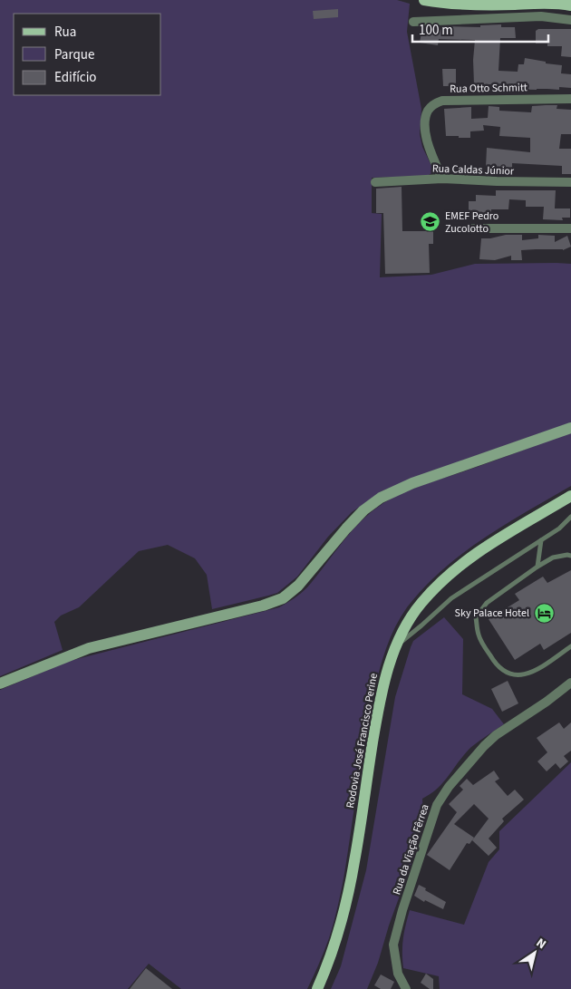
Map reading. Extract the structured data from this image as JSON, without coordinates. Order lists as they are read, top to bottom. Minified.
{"streets":{"main road":["Rodovia José Francisco Perine"],"street":["Rua Otto Schmitt","Rua Caldas Júnior","Rua da Viação Fêrrea"]},"crossings":[["Rua Otto Schmitt","Rua Caldas Júnior"]],"places":{"school or university":["EMEF Pedro Zucolotto"],"hotel":["Sky Palace Hotel"]},"legend":["Rua","Parque","Edifício"],"scale_bar":"100 m","north":"top right"}
